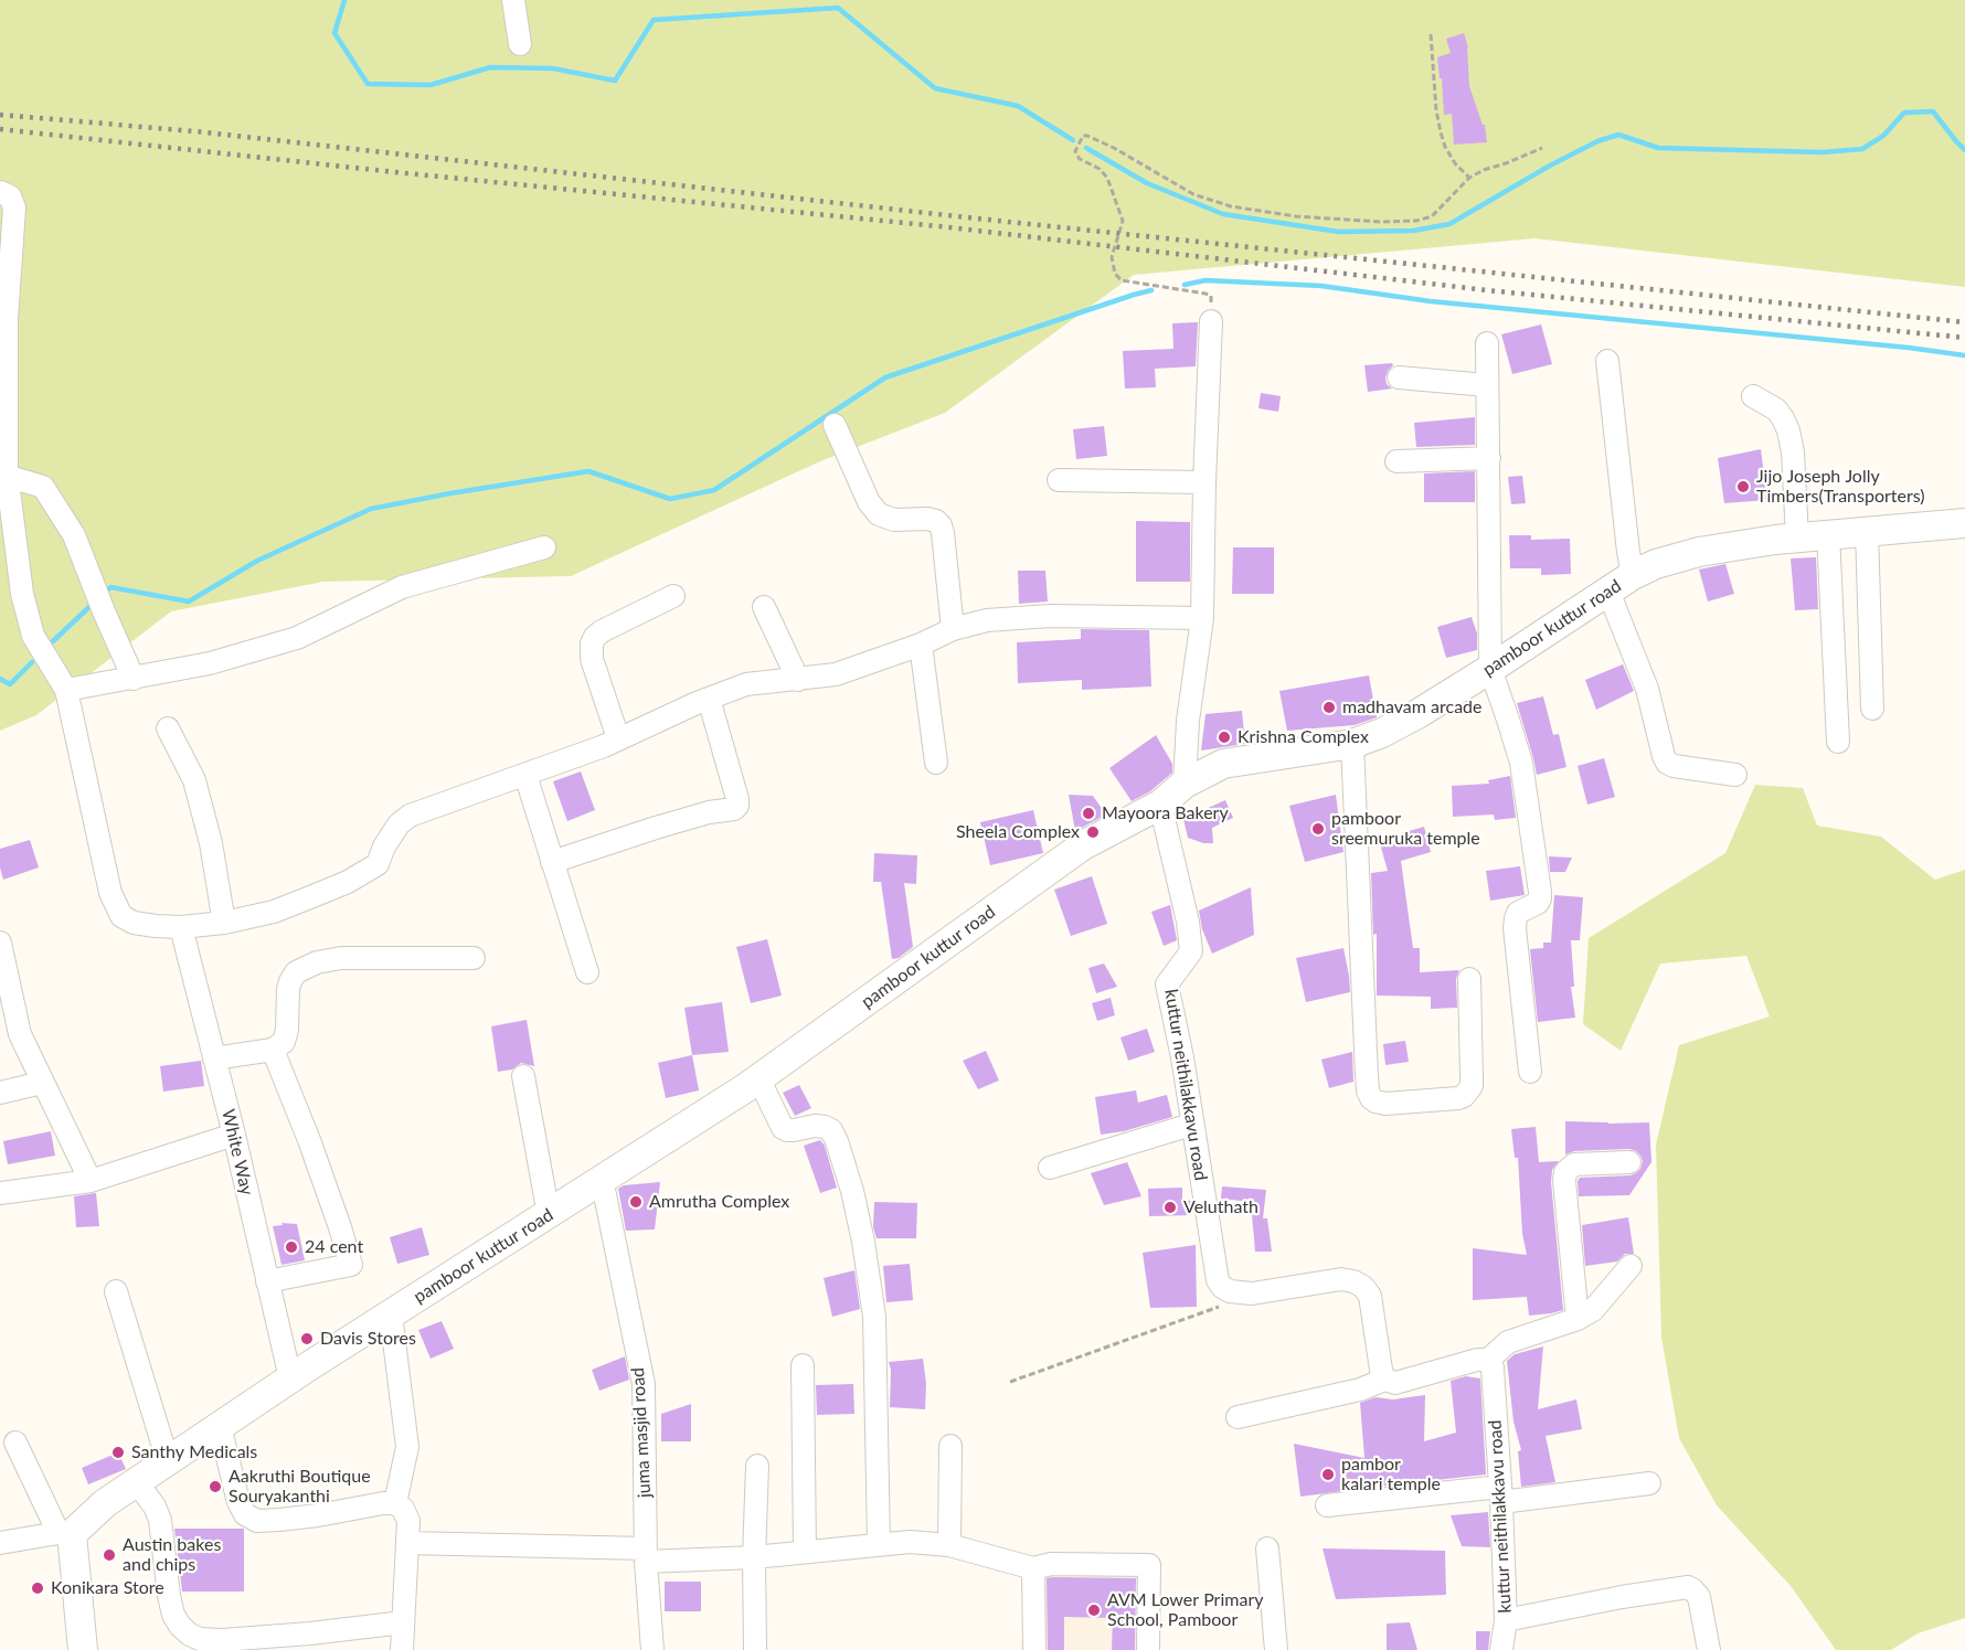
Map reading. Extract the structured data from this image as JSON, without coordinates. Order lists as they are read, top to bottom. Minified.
{"streets":{"main road":["pamboor kuttur road"],"street":["kuttur neithilakkavu road","White Way","juma masjid road"]},"crossings":[["pamboor kuttur road","kuttur neithilakkavu road"],["pamboor kuttur road","White Way"],["pamboor kuttur road","juma masjid road"]],"places":["Jijo Joseph Jolly Timbers(Transporters)","madhavam arcade","Krishna Complex","Mayoora Bakery","pamboor sreemuruka temple","Sheela Complex","Amrutha Complex","Veluthath","24 cent","Davis Stores","Santhy Medicals","pambor kalari temple","Aakruthi Boutique Souryakanthi","Austin bakes and chips","Konikara Store","AVM Lower Primary School, Pamboor"]}
